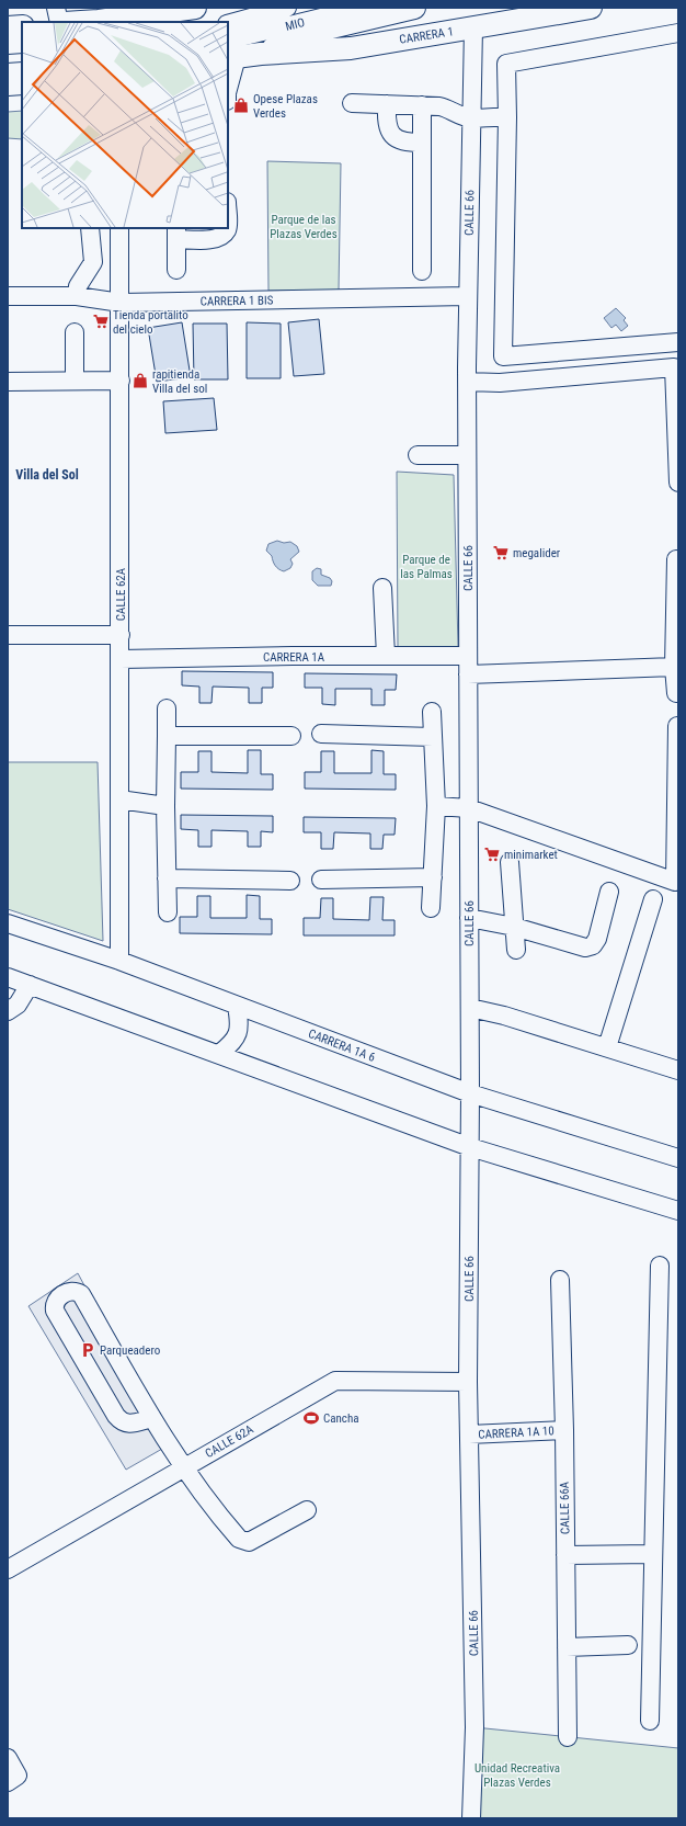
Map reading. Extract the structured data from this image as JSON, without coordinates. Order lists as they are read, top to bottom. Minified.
{"streets":{"main road":["CARRERA 1"],"street":["MIO","CALLE 66","CARRERA 1 BIS","CALLE 62A","CARRERA 1A","CARRERA 1A 6","CARRERA 1A 10","CALLE 66A"]},"crossings":[["MIO","CARRERA 1"],["CARRERA 1","CALLE 66"],["CALLE 66","CARRERA 1 BIS"],["CALLE 66","CALLE 62A"],["CALLE 66","CARRERA 1A"],["CALLE 66","CARRERA 1A 6"],["CALLE 66","CARRERA 1A 10"],["CARRERA 1 BIS","CALLE 62A"],["CALLE 62A","CARRERA 1A"],["CALLE 62A","CARRERA 1A 6"],["CARRERA 1A 10","CALLE 66A"]],"districts":["Villa del Sol"],"parks":["Parque de las Plazas Verdes","Parque de las Palmas","Unidad Recreativa Plazas Verdes"],"places":{"shop":["Opese Plazas Verdes","rapitienda Villa del sol"],"supermarket":["Tienda portalito del cielo","megalider","minimarket"],"parking":["Parqueadero"],"sports":["Cancha"]}}
